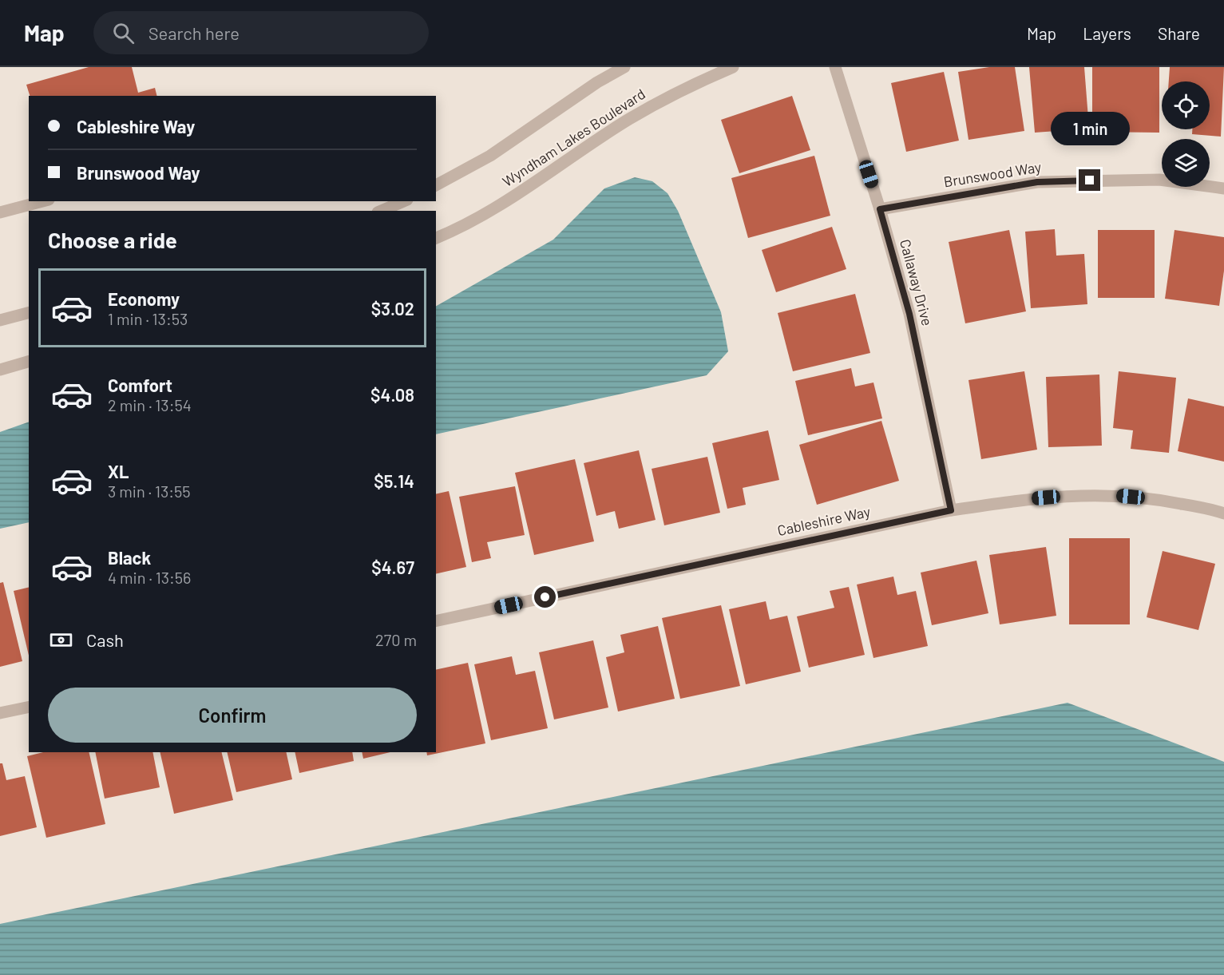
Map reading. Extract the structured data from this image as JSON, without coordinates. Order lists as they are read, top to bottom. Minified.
{"streets":{"street":["Wyndham Lakes Boulevard","Brunswood Way","Callaway Drive","Cableshire Way"]},"crossings":[["Brunswood Way","Callaway Drive"],["Callaway Drive","Cableshire Way"]],"page":{"header":"Map","search":"Search here","nav":["Map","Layers","Share"],"banner":["Cableshire Way","Brunswood Way"],"bubble":"1 min","heading":"Choose a ride","list":[{"name":"Economy","note":"1 min · 13:53","value":"$3.02"},{"name":"Comfort","note":"2 min · 13:54","value":"$4.08"},{"name":"XL","note":"3 min · 13:55","value":"$5.14"},{"name":"Black","note":"4 min · 13:56","value":"$4.67"}],"pay":["Cash","270 m"],"buttons":"Confirm"}}
